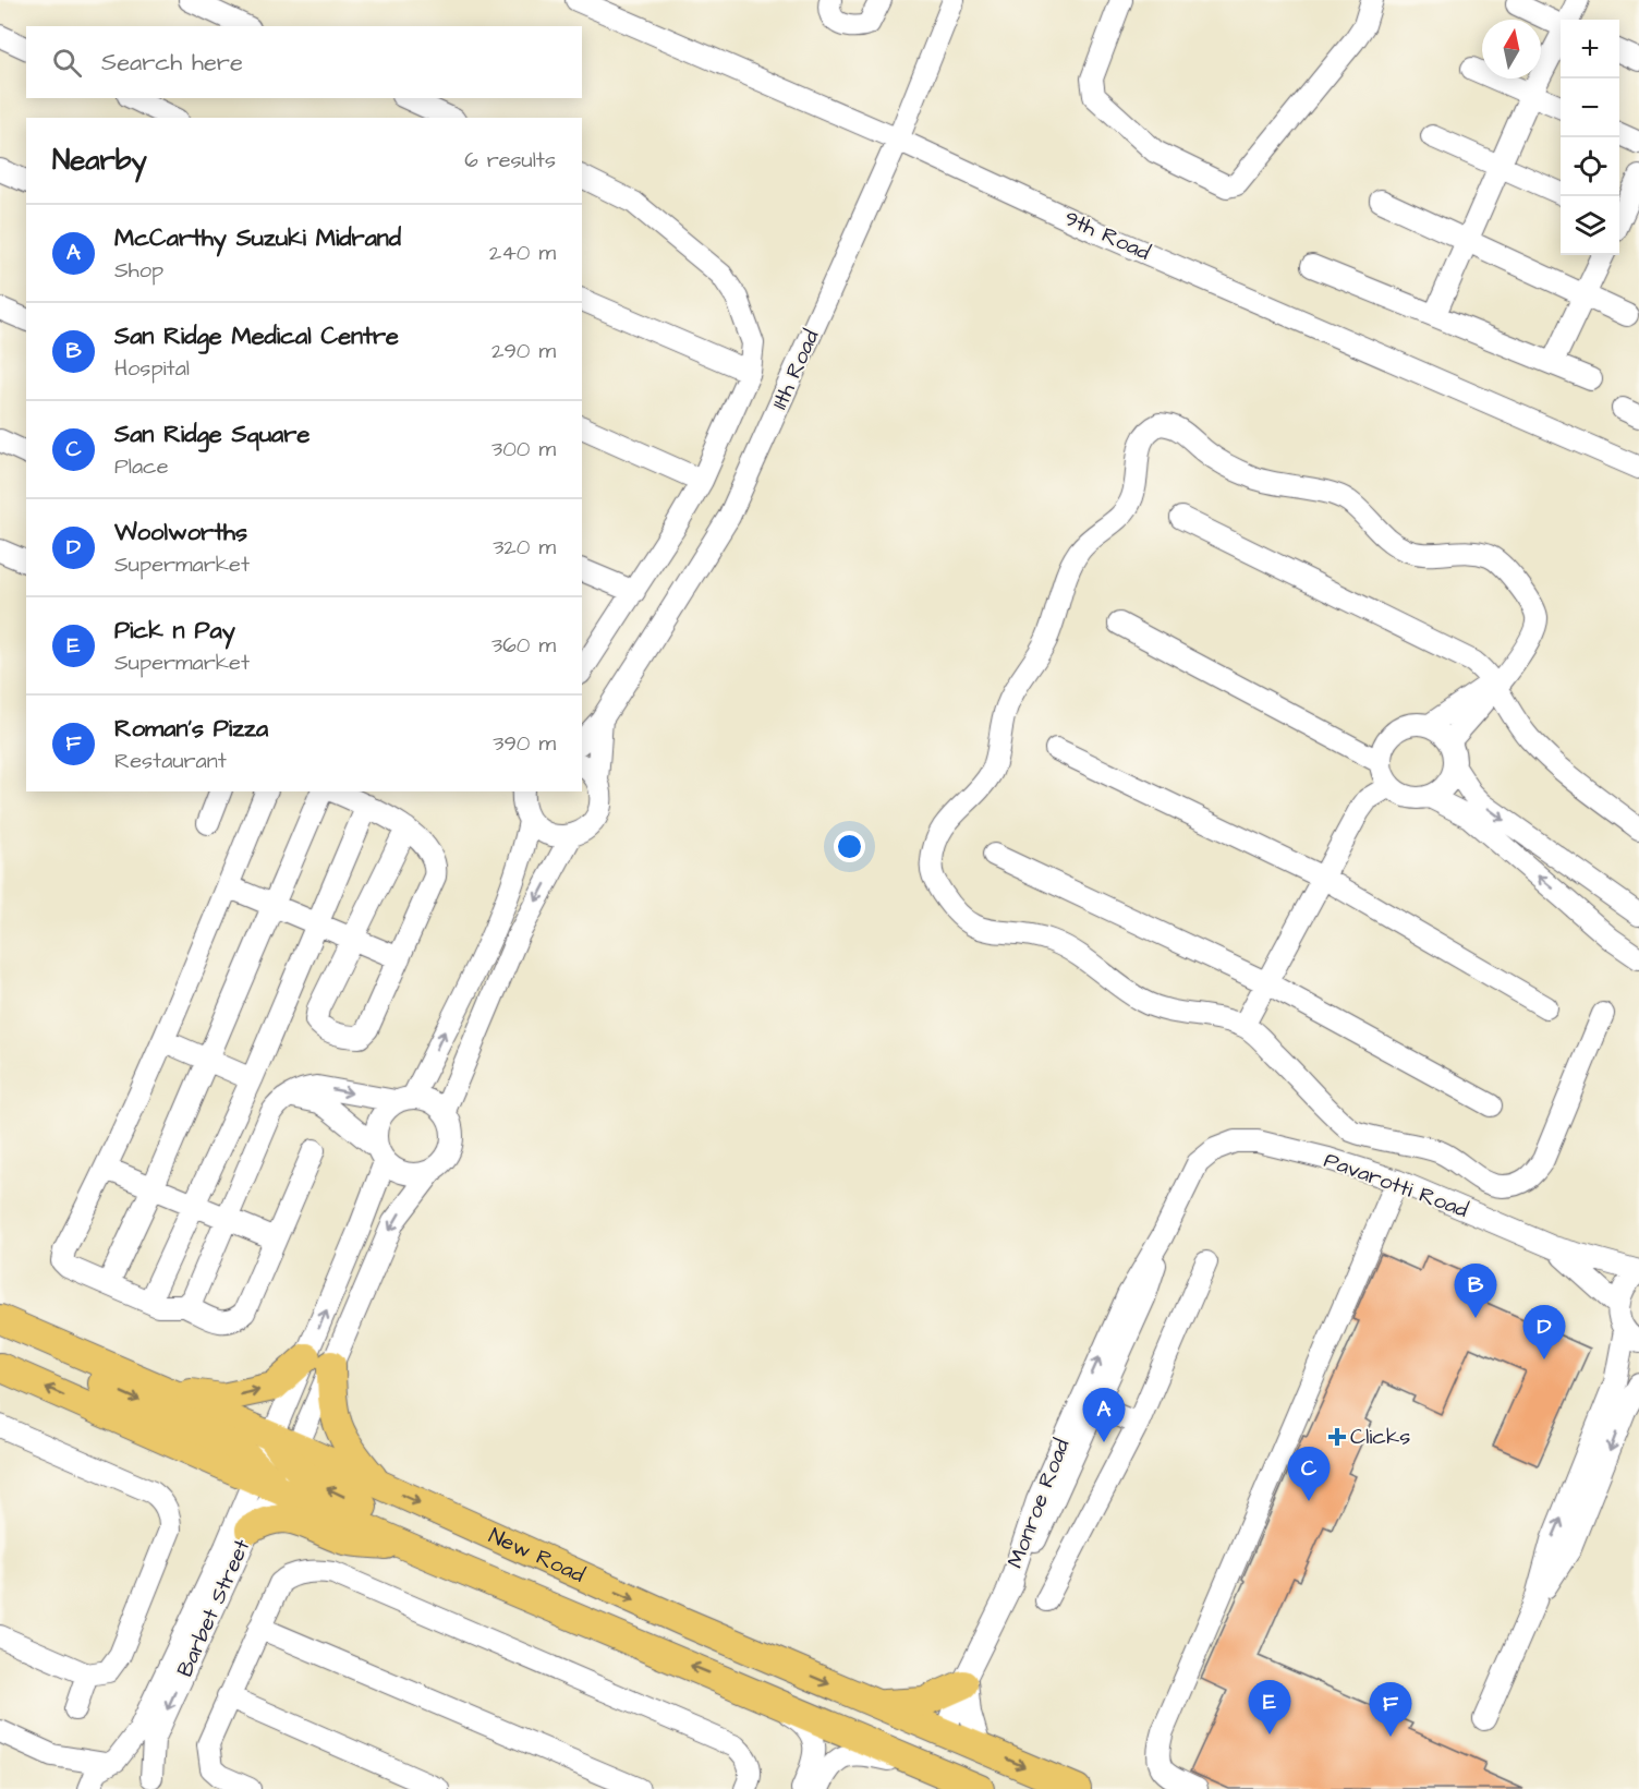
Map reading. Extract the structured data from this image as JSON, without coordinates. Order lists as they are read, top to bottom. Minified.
{"streets":{"main road":["New Road"],"street":["9th Road","11th Road","Pavarotti Road","Monroe Road","Barbet Street"]},"crossings":[["9th Road","11th Road"],["Pavarotti Road","Monroe Road"],["Monroe Road","New Road"],["New Road","Barbet Street"]],"places":{"health":["Clicks"]},"north":"top","page":{"map_buttons":["+","−"],"search":"Search here","heading":["Nearby","6 results"],"list":[{"mark":"A","name":"McCarthy Suzuki Midrand","note":"Shop","value":"240 m"},{"mark":"B","name":"San Ridge Medical Centre","note":"Hospital","value":"290 m"},{"mark":"C","name":"San Ridge Square","note":"Place","value":"300 m"},{"mark":"D","name":"Woolworths","note":"Supermarket","value":"320 m"},{"mark":"E","name":"Pick n Pay","note":"Supermarket","value":"360 m"},{"mark":"F","name":"Roman's Pizza","note":"Restaurant","value":"390 m"}],"pins":["B","D","A","C","E","F"]}}
